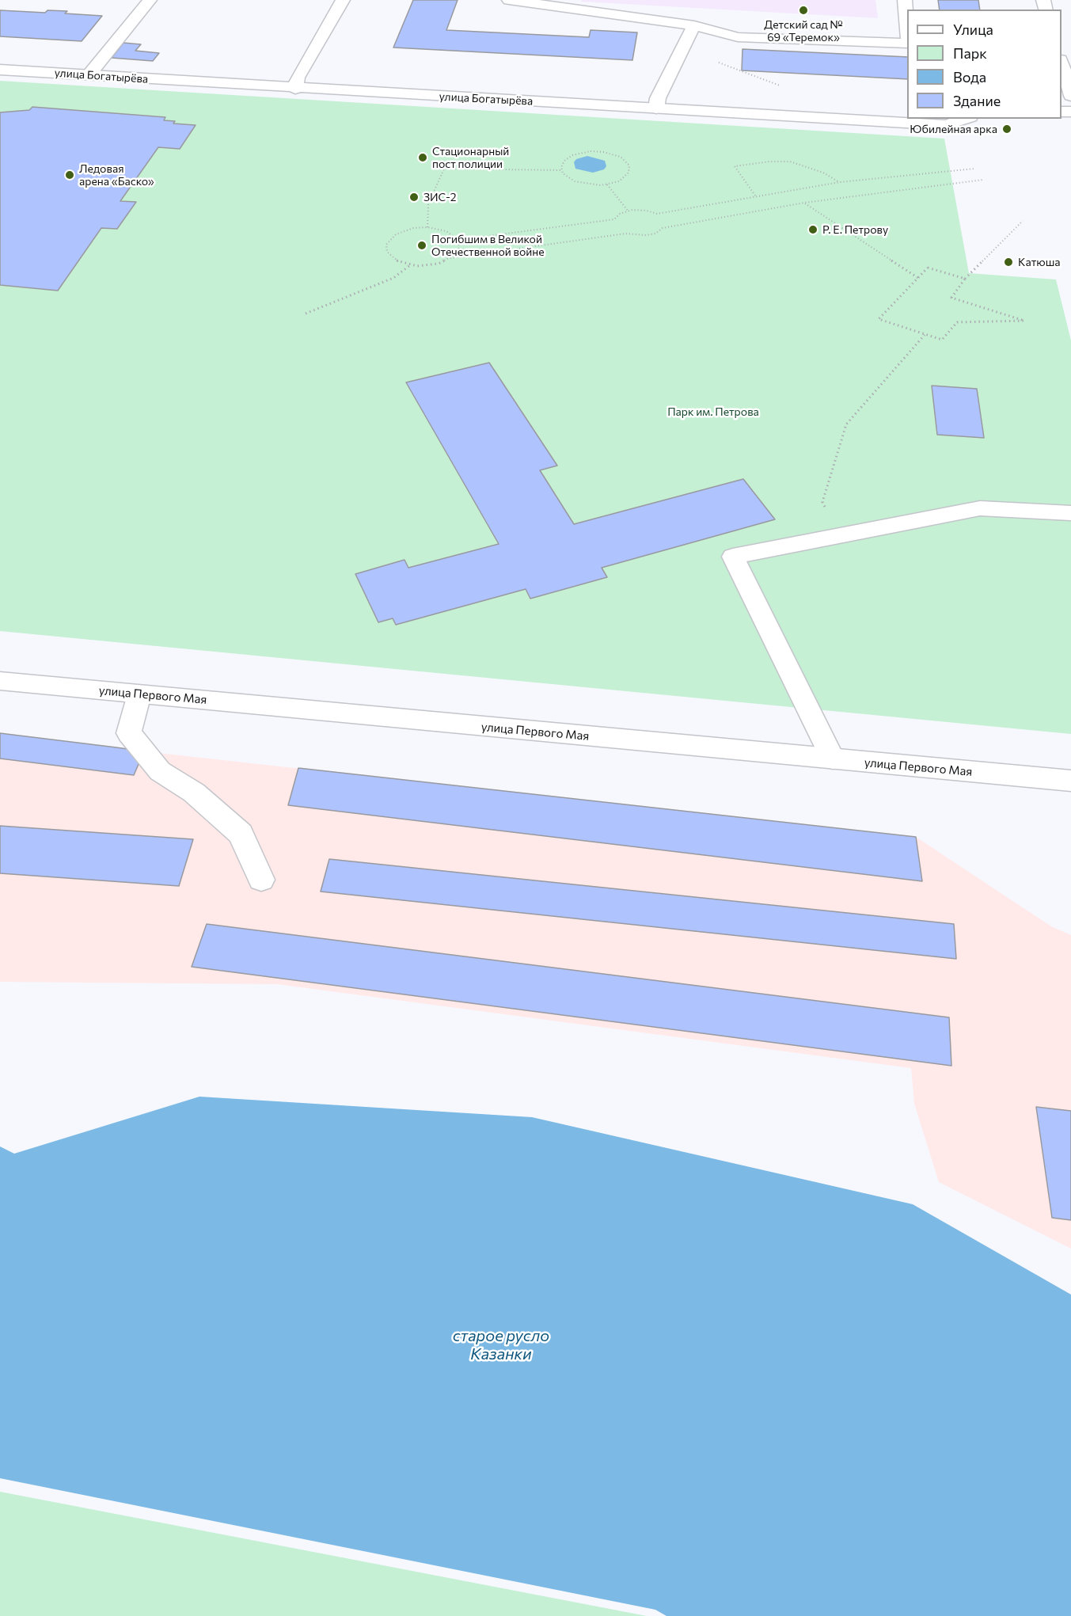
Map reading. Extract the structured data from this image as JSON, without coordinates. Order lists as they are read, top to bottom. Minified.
{"streets":{"street":["улица Богатырёва","улица Первого Мая"]},"water":["старое русло Казанки"],"parks":["Парк им. Петрова"],"places":["Детский сад № 69 «Теремок»","Юбилейная арка","Стационарный пост полиции","Ледовая арена «Баско»","ЗИС-2","Р. Е. Петрову","Погибшим в Великой Отечественной войне","Катюша"],"legend":["Улица","Парк","Вода","Здание"]}
